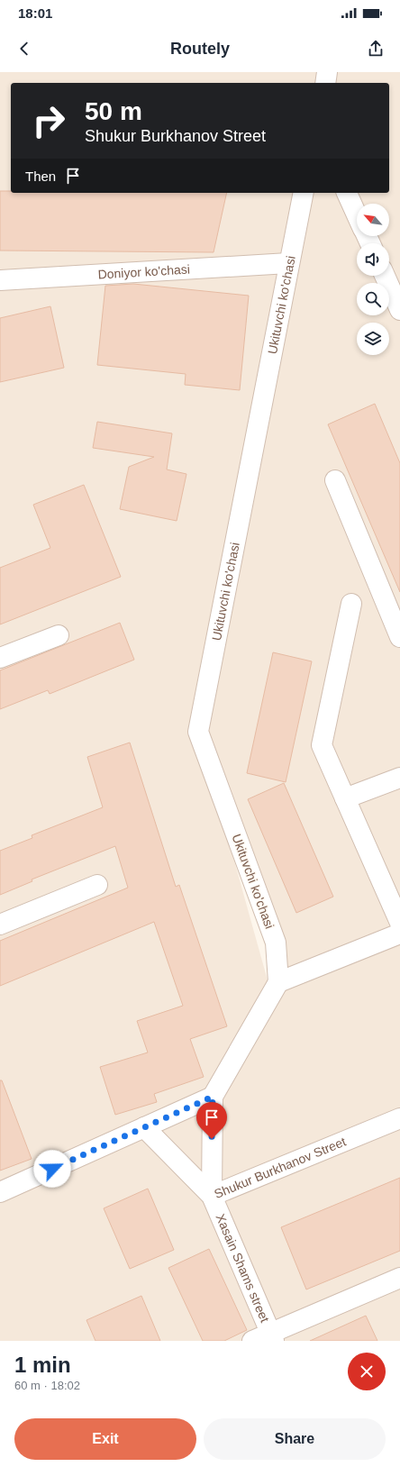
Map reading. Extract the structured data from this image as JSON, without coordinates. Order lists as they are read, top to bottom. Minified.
{"streets":{"street":["Doniyor ko'chasi","Ukituvchi ko'chasi","Shukur Burkhanov Street","Xasain Shams street"]},"crossings":[["Doniyor ko'chasi","Ukituvchi ko'chasi"],["Ukituvchi ko'chasi","Shukur Burkhanov Street"],["Shukur Burkhanov Street","Xasain Shams street"]],"north":"top left","page":{"status":"18:01","header":"Routely","turn":["50 m","Shukur Burkhanov Street"],"then":"Then","heading":["1 min","60 m · 18:02"],"buttons":["Exit","Share"]}}
